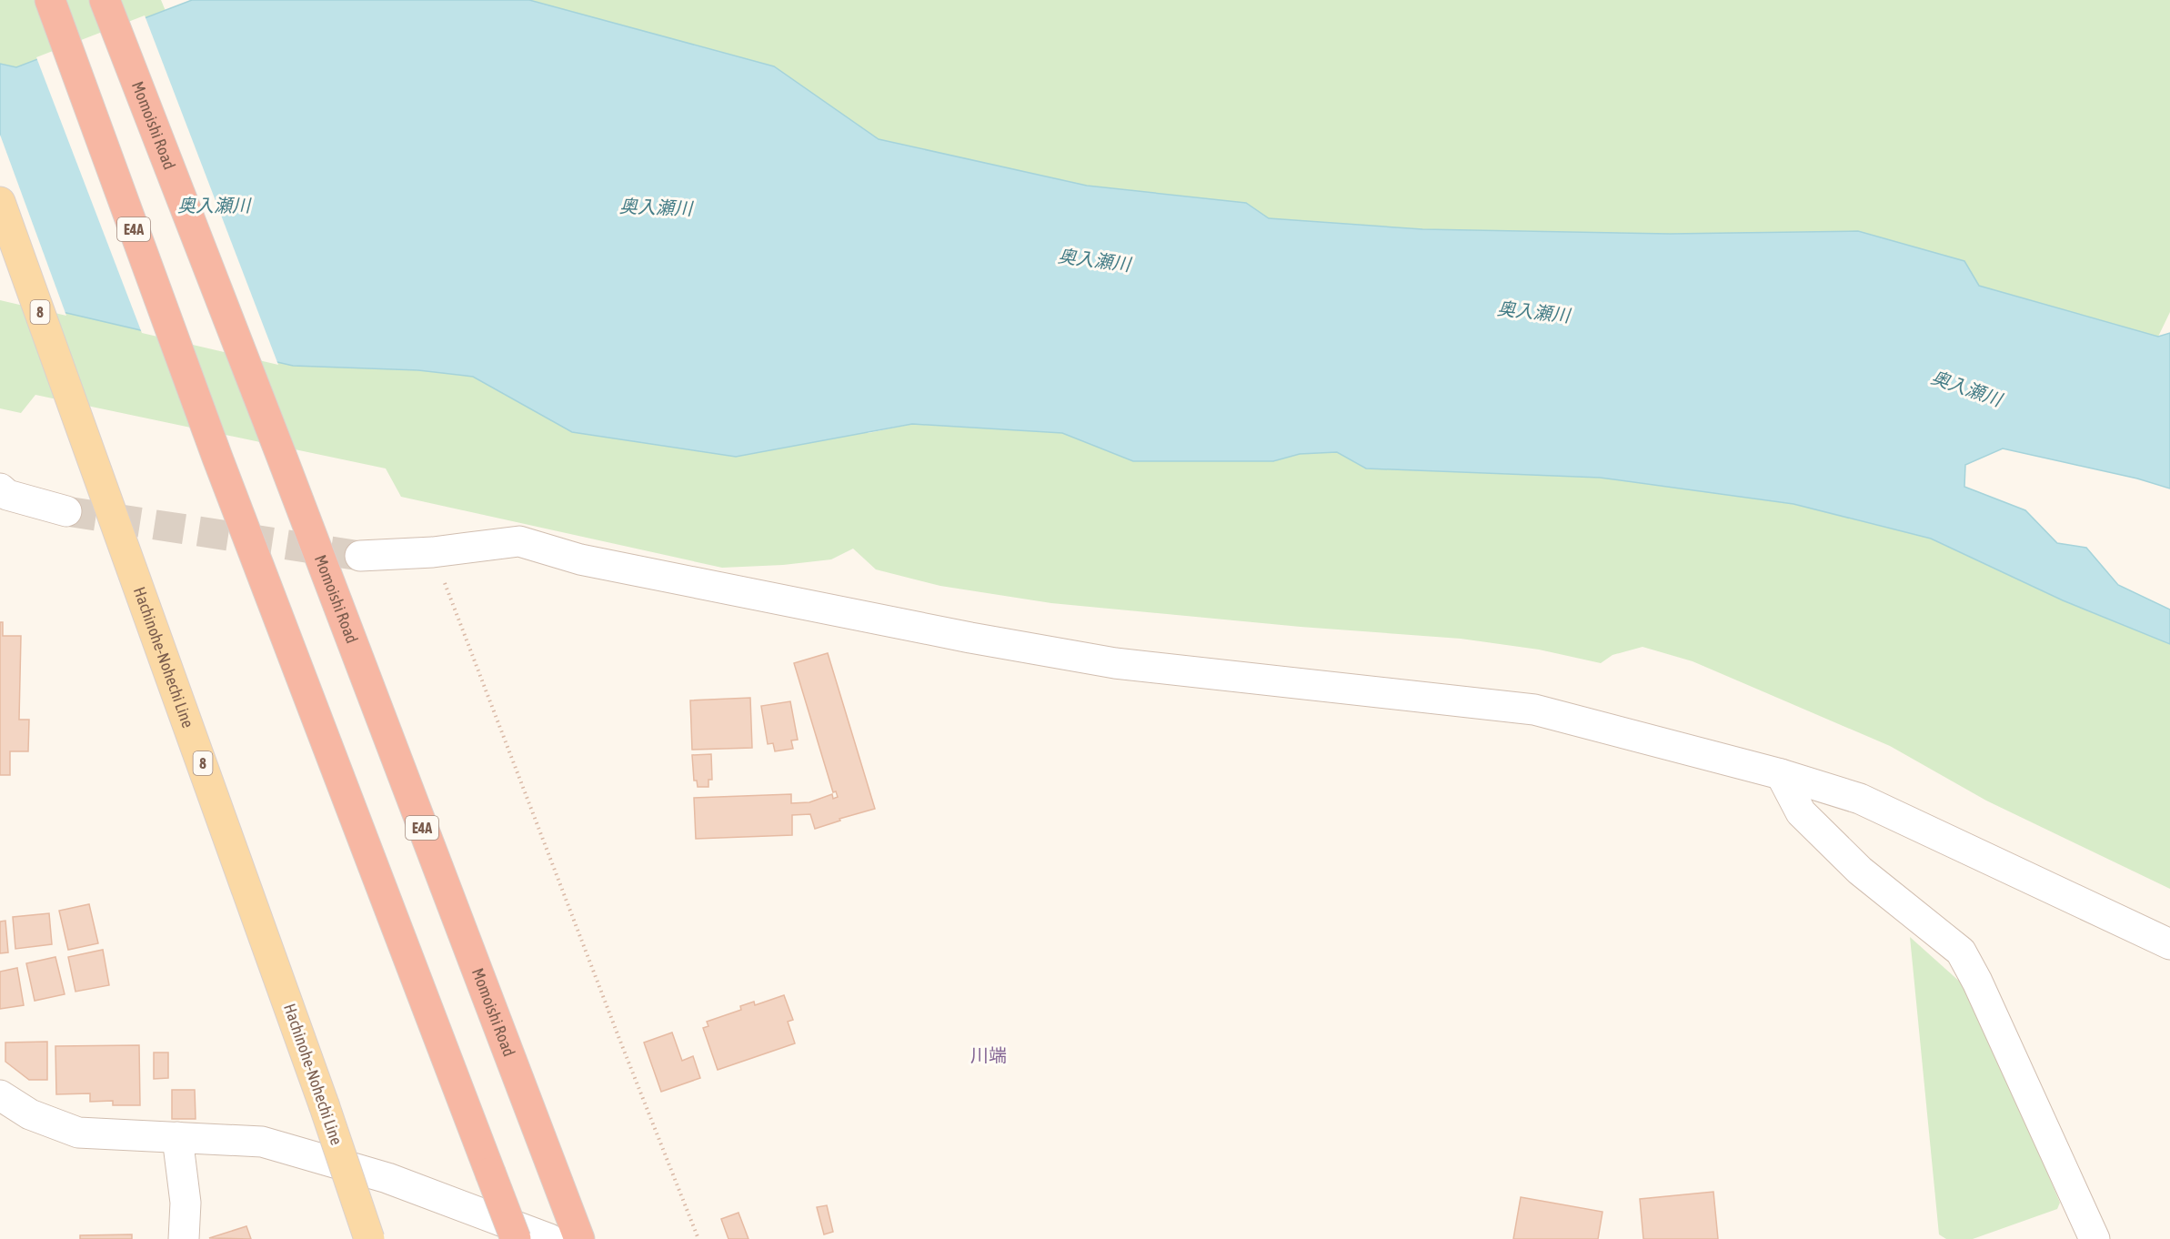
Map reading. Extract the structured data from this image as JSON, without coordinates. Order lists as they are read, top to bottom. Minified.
{"streets":{"highway":["Momoishi Road","E4A"],"main road":["8","Hachinohe-Nohechi Line"]},"districts":["川端"],"water":["奥入瀬川"]}
